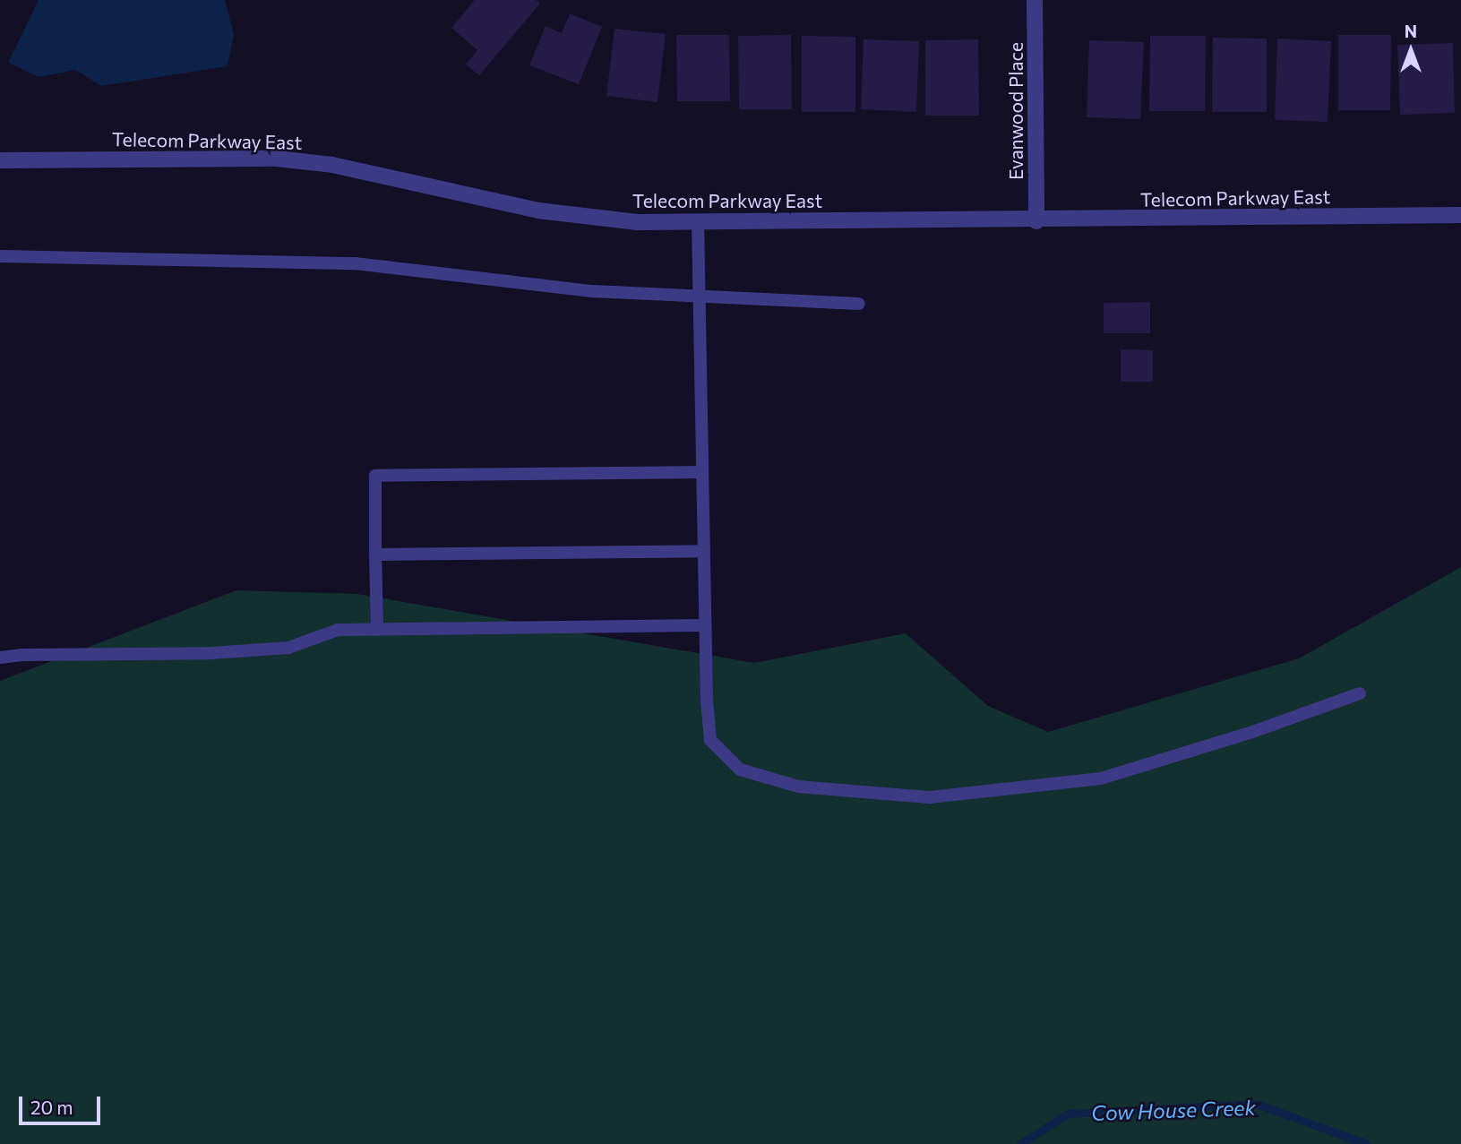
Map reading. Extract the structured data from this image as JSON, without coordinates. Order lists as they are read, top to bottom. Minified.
{"streets":{"street":["Evanwood Place","Telecom Parkway East"]},"crossings":[["Evanwood Place","Telecom Parkway East"]],"water":["Cow House Creek"],"scale_bar":"20 m","north":"top"}
